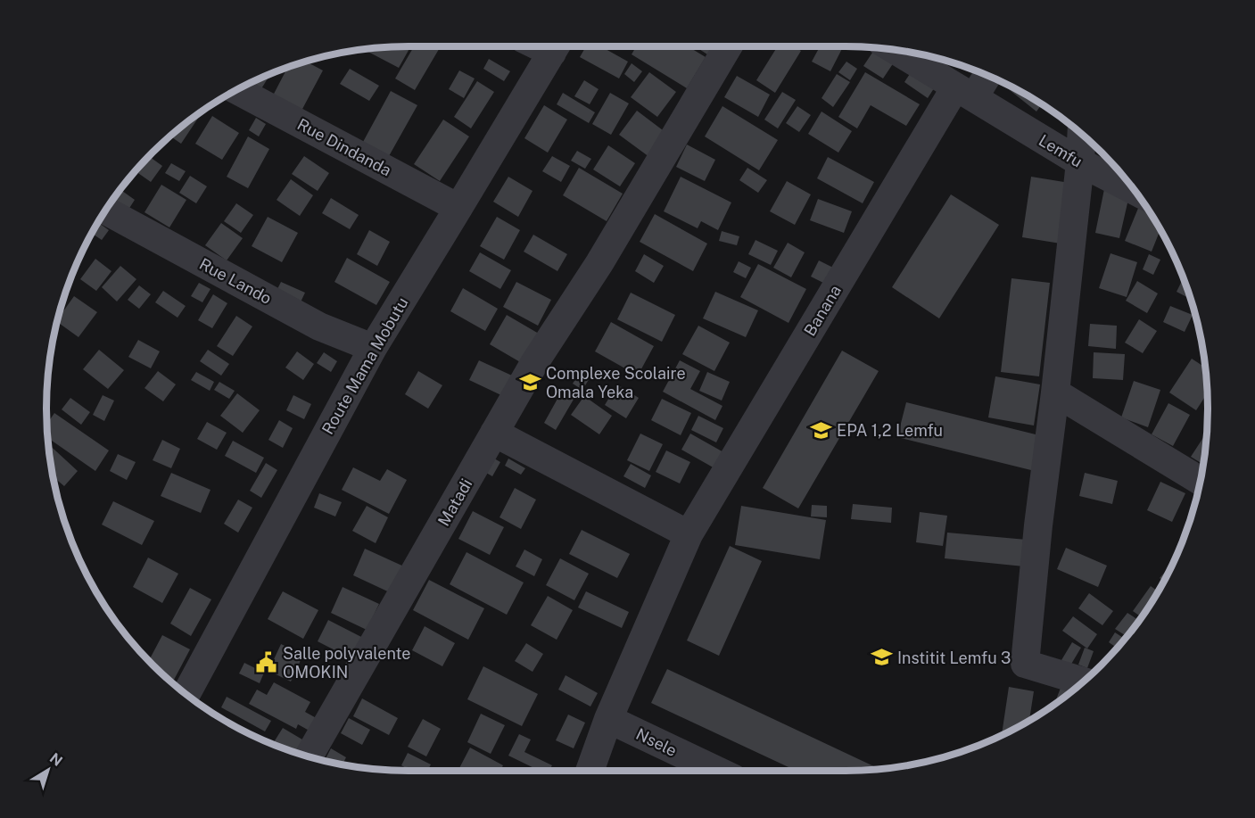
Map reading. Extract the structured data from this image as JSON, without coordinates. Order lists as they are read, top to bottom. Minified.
{"streets":{"street":["Rue Dindanda","Lemfu","Rue Lando","Banana","Route Mama Mobutu","Matadi","Nsele"]},"crossings":[["Rue Dindanda","Route Mama Mobutu"],["Lemfu","Banana"],["Rue Lando","Route Mama Mobutu"],["Banana","Nsele"]],"places":{"school or university":["Complexe Scolaire Omala Yeka","EPA 1,2 Lemfu","Institit Lemfu 3"],"public building":["Salle polyvalente OMOKIN"]},"north":"top right"}
